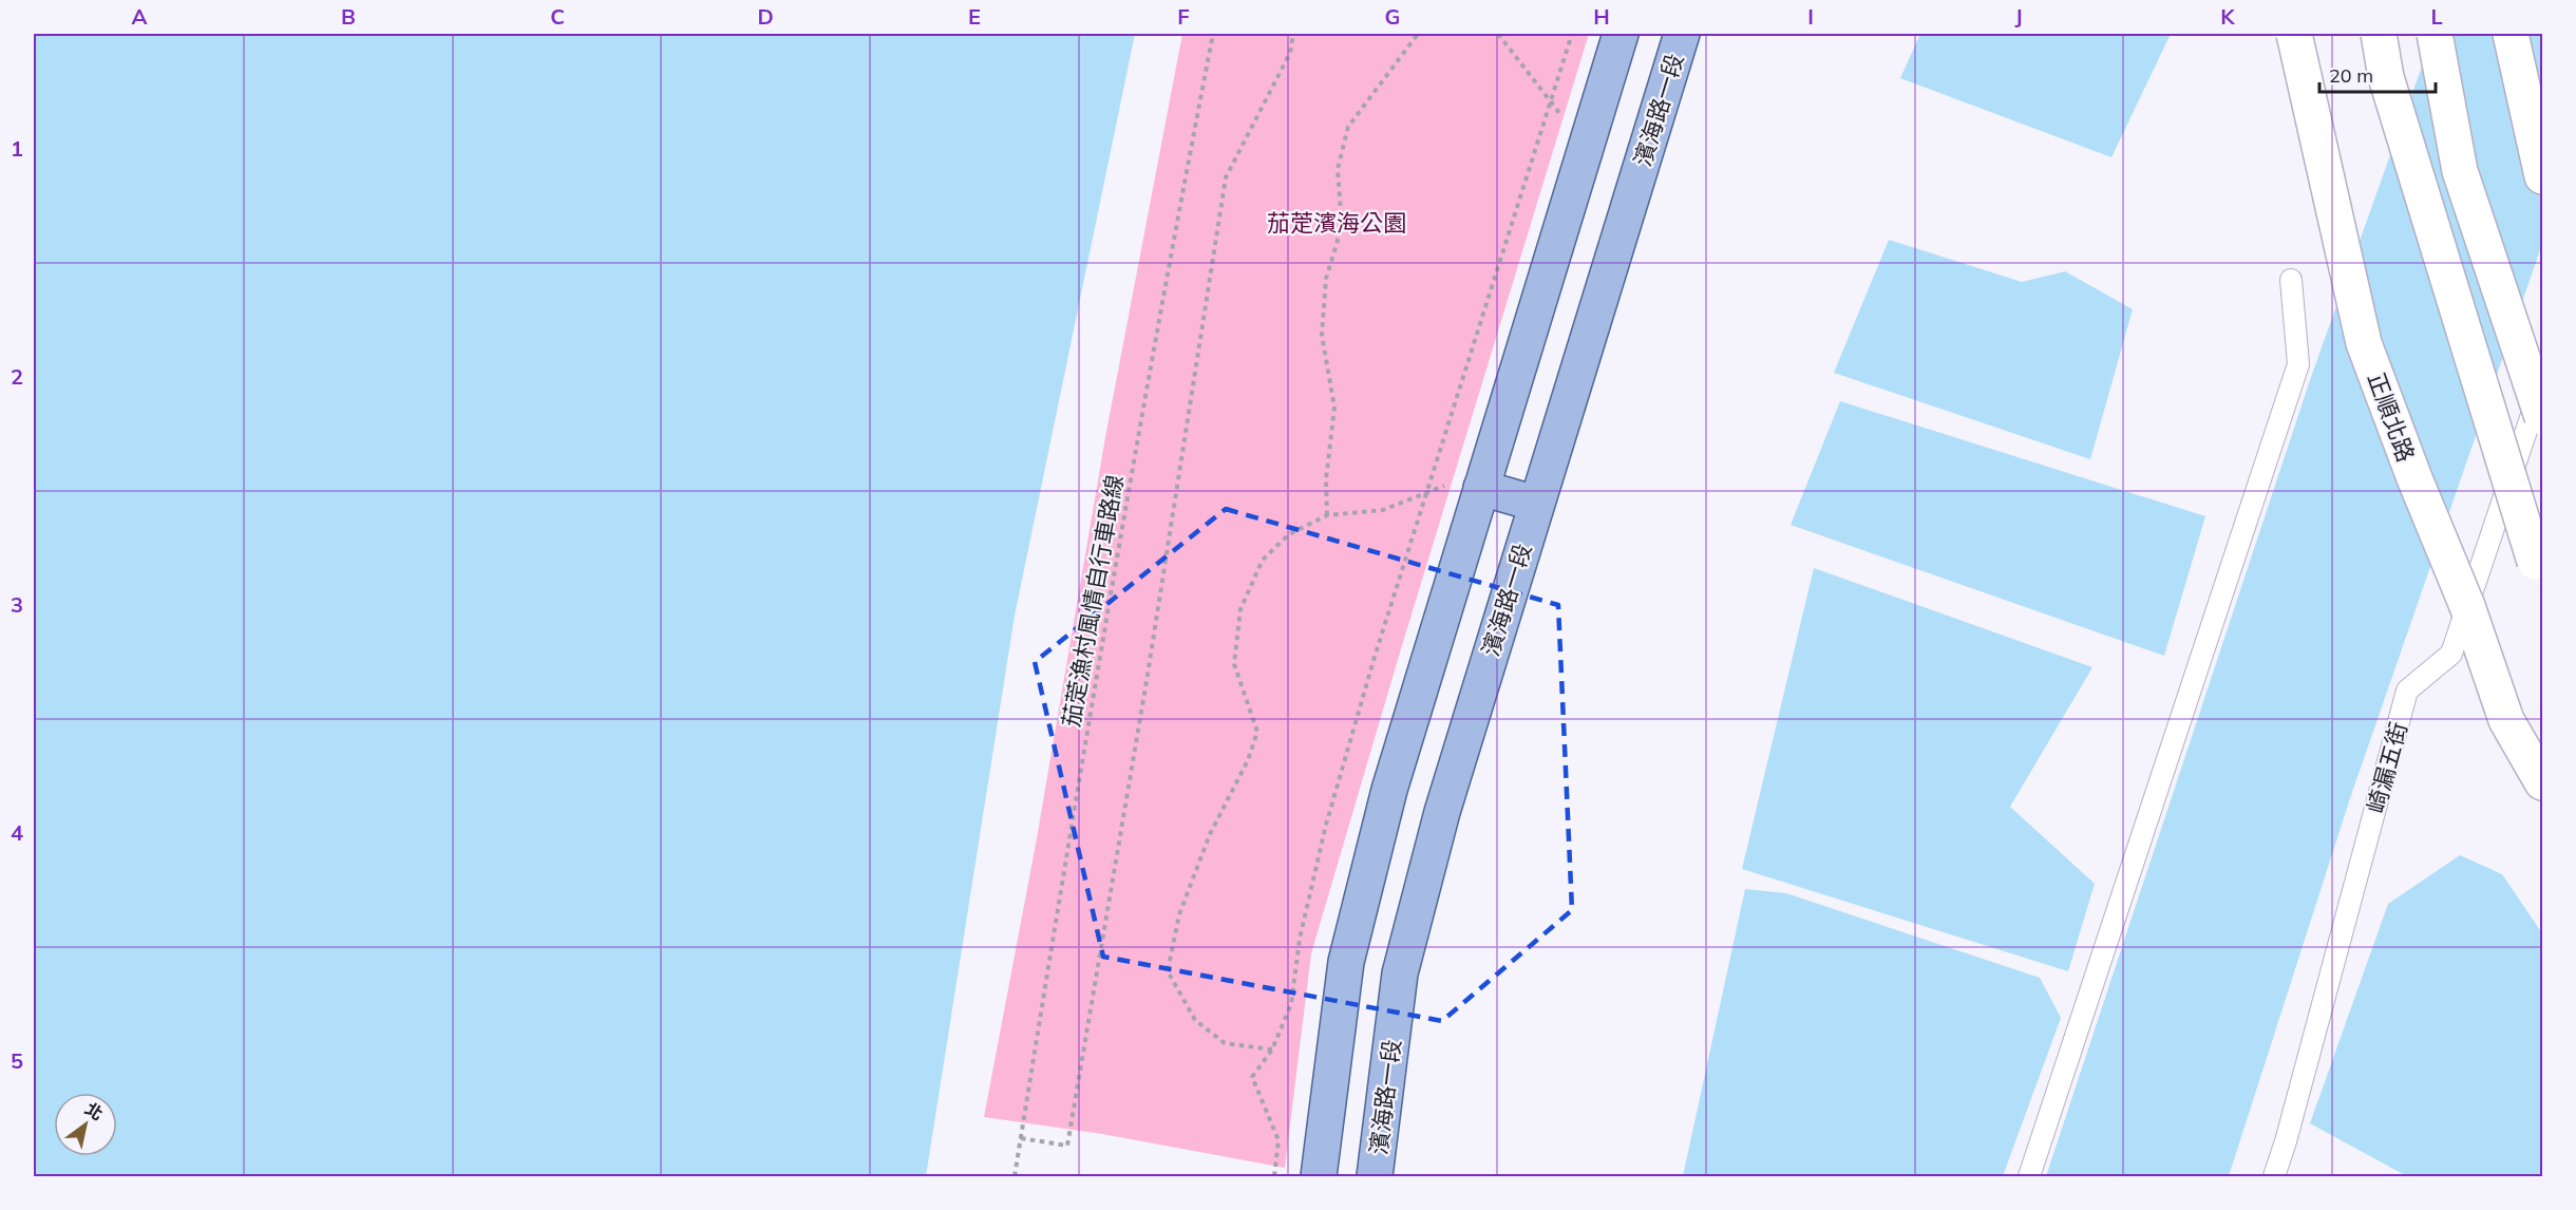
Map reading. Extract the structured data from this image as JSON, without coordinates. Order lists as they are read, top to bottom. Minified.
{"streets":{"main road":["濱海路一段"],"street":["正順北路"],"lane":["崎漏五街"],"path":["茄萣漁村風情自行車路線"]},"crossings":[["正順北路","崎漏五街"]],"parks":["茄萣濱海公園"],"scale_bar":"20 m","north":"top right","grid":{"columns":["A","B","C","D","E","F","G","H","I","J","K","L"],"rows":["1","2","3","4","5"]}}
